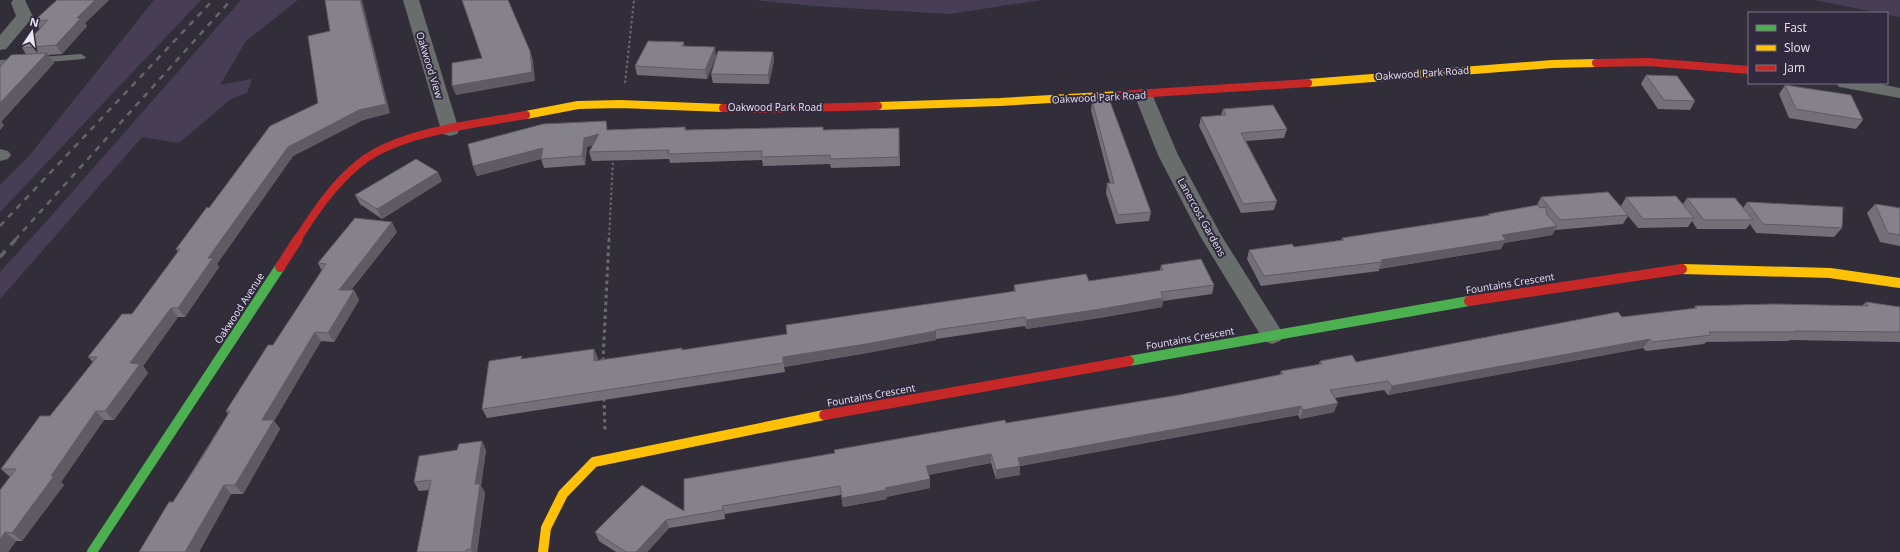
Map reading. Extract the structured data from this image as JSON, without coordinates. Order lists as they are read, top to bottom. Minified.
{"streets":{"street":["Oakwood View","Oakwood Park Road","Lanercost Gardens","Fountains Crescent","Oakwood Avenue"]},"crossings":[["Oakwood View","Oakwood Park Road"],["Oakwood View","Oakwood Avenue"],["Oakwood Park Road","Lanercost Gardens"],["Oakwood Park Road","Oakwood Avenue"],["Lanercost Gardens","Fountains Crescent"]],"legend":["Fast","Slow","Jam"],"north":"top"}
